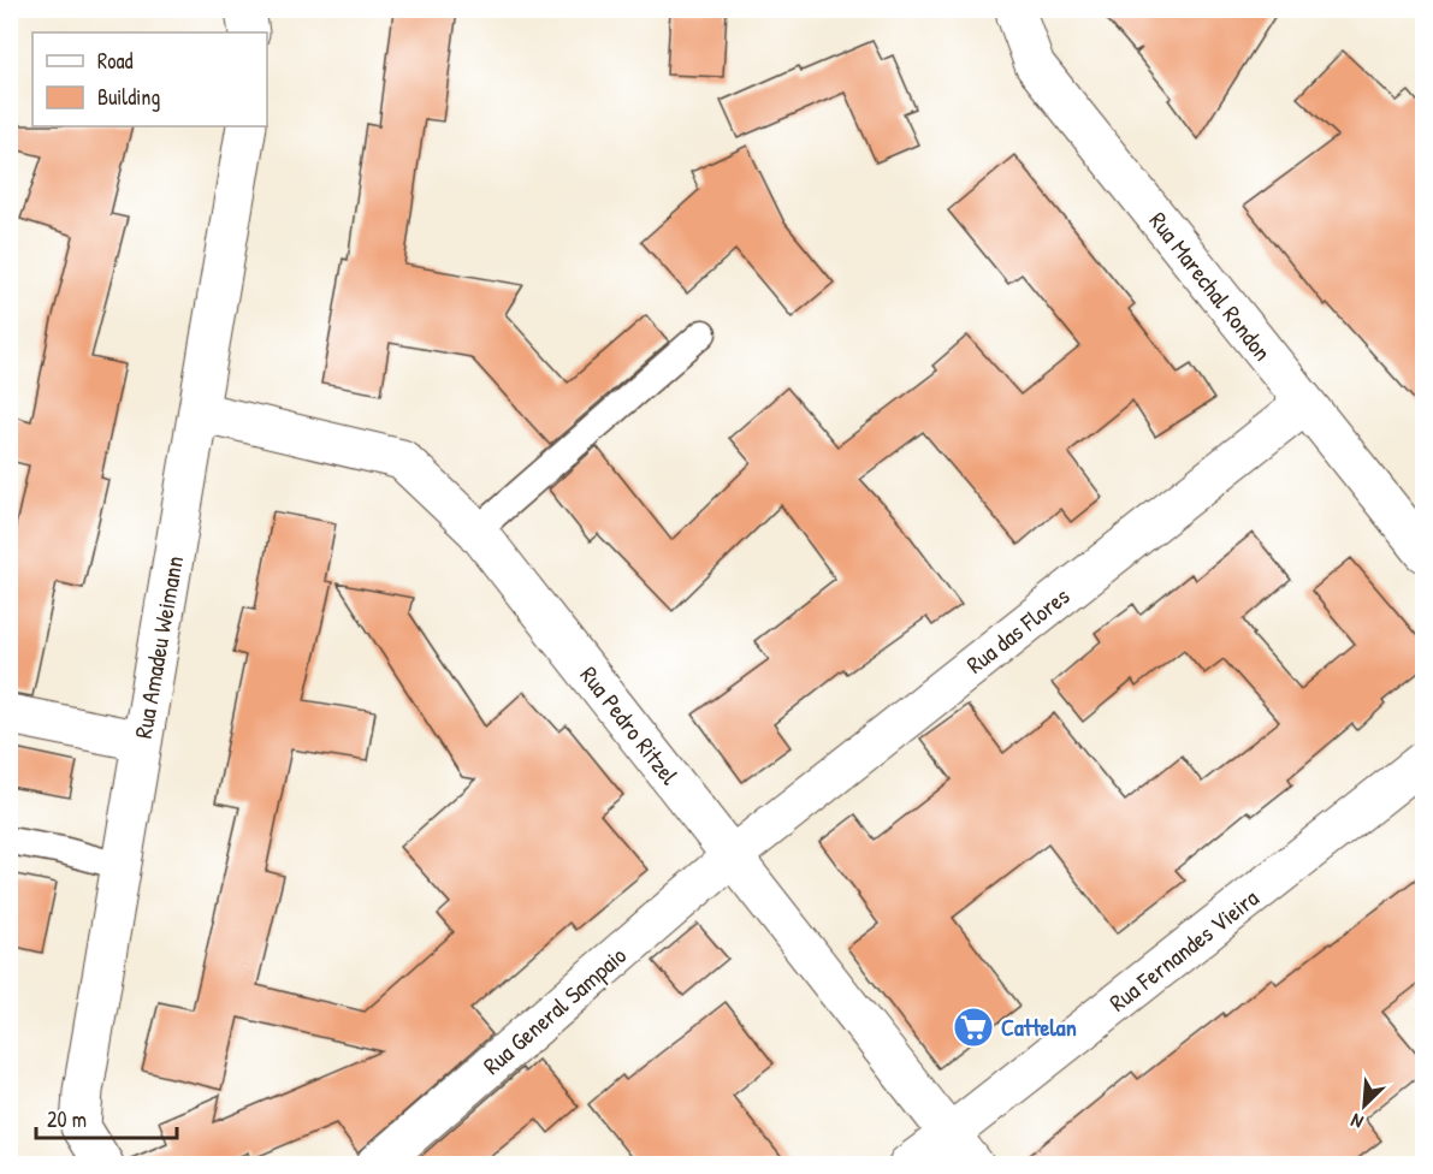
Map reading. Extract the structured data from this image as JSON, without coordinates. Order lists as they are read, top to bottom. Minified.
{"streets":{"street":["Rua Marechal Rondon","Rua das Flores","Rua Amadeu Weimann","Rua Pedro Ritzel","Rua Fernandes Vieira","Rua General Sampaio"]},"crossings":[["Rua Marechal Rondon","Rua das Flores"],["Rua das Flores","Rua Pedro Ritzel"],["Rua das Flores","Rua General Sampaio"],["Rua Amadeu Weimann","Rua Pedro Ritzel"],["Rua Pedro Ritzel","Rua Fernandes Vieira"],["Rua Pedro Ritzel","Rua General Sampaio"]],"places":{"supermarket":["Cattelan"]},"legend":["Road","Building"],"scale_bar":"20 m","north":"bottom left"}
